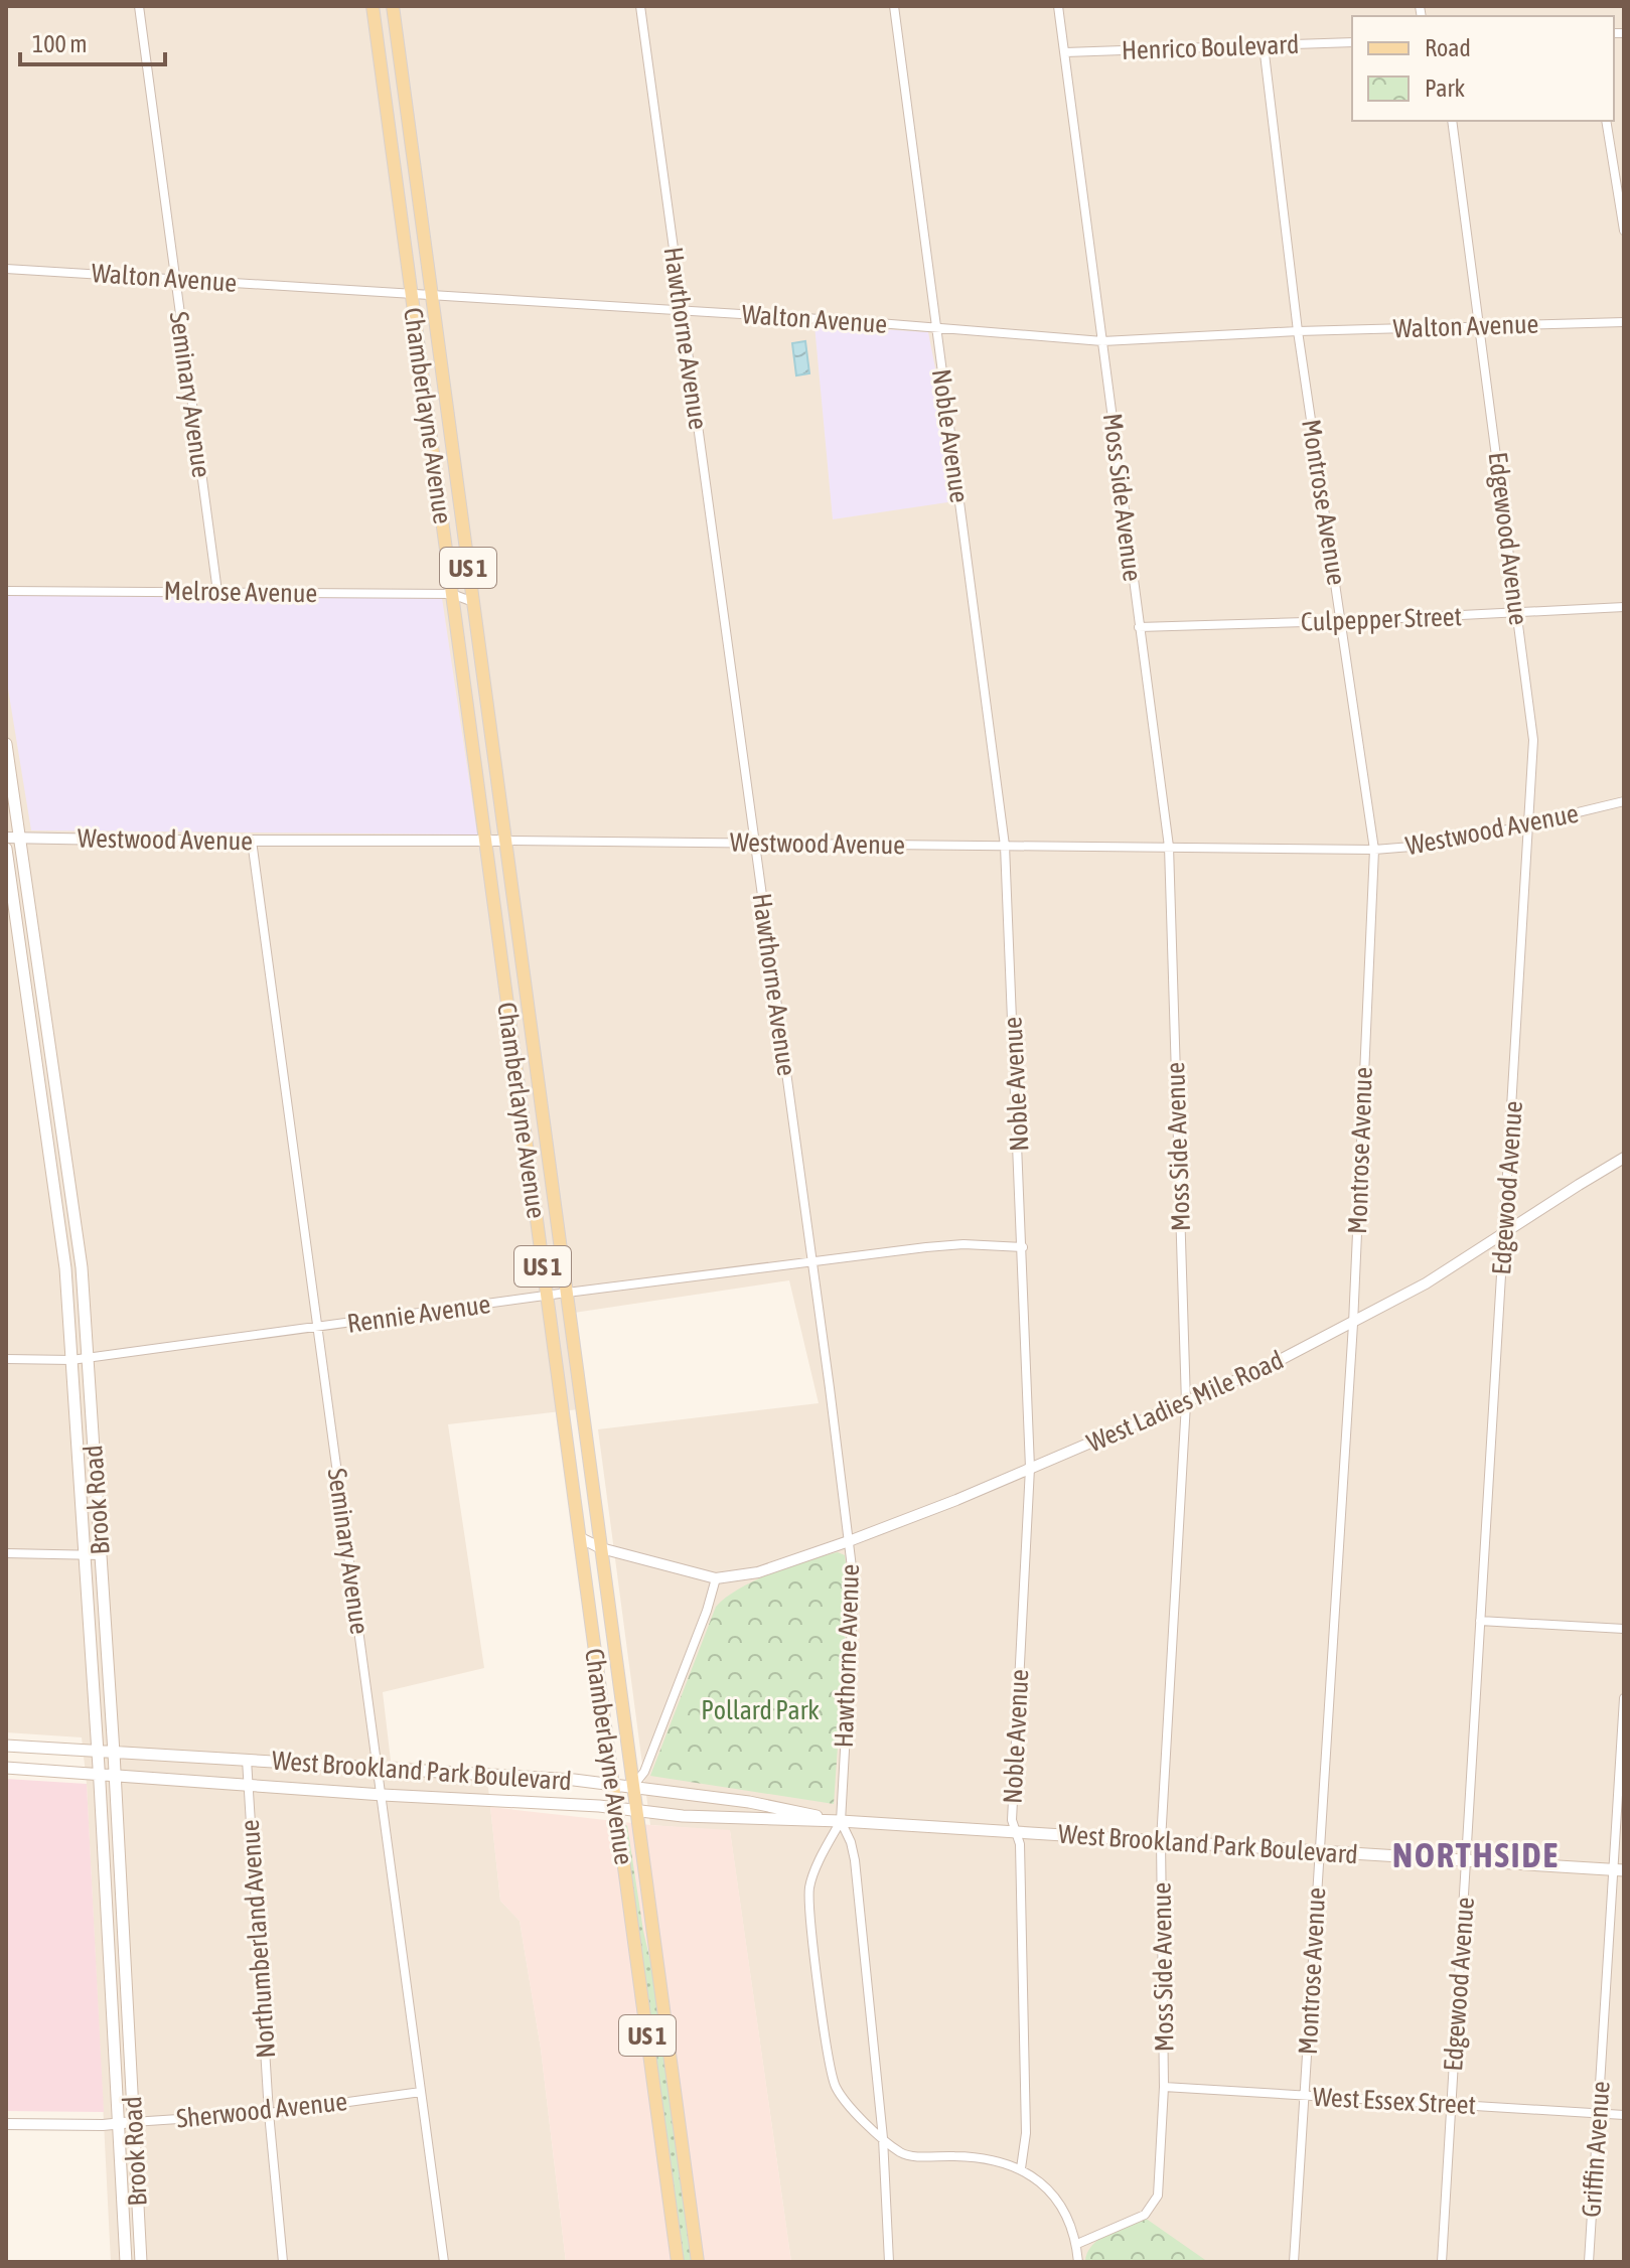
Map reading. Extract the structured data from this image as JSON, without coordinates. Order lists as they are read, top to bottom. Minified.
{"streets":{"main road":["Chamberlayne Avenue","US 1","Brook Road","West Brookland Park Boulevard"],"street":["Henrico Boulevard","Walton Avenue","Hawthorne Avenue","Seminary Avenue","Noble Avenue","Moss Side Avenue","Montrose Avenue","Edgewood Avenue","Melrose Avenue","Culpepper Street","Westwood Avenue","Rennie Avenue","West Ladies Mile Road","Northumberland Avenue","West Essex Street","Sherwood Avenue","Griffin Avenue"]},"crossings":[["Henrico Boulevard","Moss Side Avenue"],["Henrico Boulevard","Montrose Avenue"],["Walton Avenue","Hawthorne Avenue"],["Walton Avenue","Seminary Avenue"],["Walton Avenue","Chamberlayne Avenue"],["Walton Avenue","Noble Avenue"],["Walton Avenue","Moss Side Avenue"],["Walton Avenue","Montrose Avenue"],["Walton Avenue","Edgewood Avenue"],["Hawthorne Avenue","Westwood Avenue"],["Hawthorne Avenue","Rennie Avenue"],["Hawthorne Avenue","West Ladies Mile Road"],["Hawthorne Avenue","West Brookland Park Boulevard"],["Seminary Avenue","Melrose Avenue"],["Seminary Avenue","Westwood Avenue"],["Seminary Avenue","Rennie Avenue"],["Seminary Avenue","West Brookland Park Boulevard"],["Seminary Avenue","Sherwood Avenue"],["Chamberlayne Avenue","Melrose Avenue"],["Chamberlayne Avenue","Westwood Avenue"],["Chamberlayne Avenue","Rennie Avenue"],["Chamberlayne Avenue","West Ladies Mile Road"],["Chamberlayne Avenue","West Brookland Park Boulevard"],["Noble Avenue","Westwood Avenue"],["Noble Avenue","Rennie Avenue"],["Noble Avenue","West Ladies Mile Road"],["Noble Avenue","West Brookland Park Boulevard"],["Moss Side Avenue","Culpepper Street"],["Moss Side Avenue","Westwood Avenue"],["Moss Side Avenue","West Ladies Mile Road"],["Moss Side Avenue","West Brookland Park Boulevard"],["Moss Side Avenue","West Essex Street"],["Montrose Avenue","Culpepper Street"],["Montrose Avenue","Westwood Avenue"],["Montrose Avenue","West Ladies Mile Road"],["Montrose Avenue","West Brookland Park Boulevard"],["Montrose Avenue","West Essex Street"],["Edgewood Avenue","Culpepper Street"],["Edgewood Avenue","Westwood Avenue"],["Edgewood Avenue","West Ladies Mile Road"],["Edgewood Avenue","West Brookland Park Boulevard"],["Edgewood Avenue","West Essex Street"],["Westwood Avenue","Brook Road"],["Rennie Avenue","Brook Road"],["Brook Road","West Brookland Park Boulevard"],["Brook Road","Sherwood Avenue"],["West Brookland Park Boulevard","Northumberland Avenue"],["West Brookland Park Boulevard","Griffin Avenue"],["Northumberland Avenue","Sherwood Avenue"],["West Essex Street","Griffin Avenue"]],"districts":["NORTHSIDE"],"parks":["Pollard Park"],"legend":["Road","Park"],"scale_bar":"100 m"}
